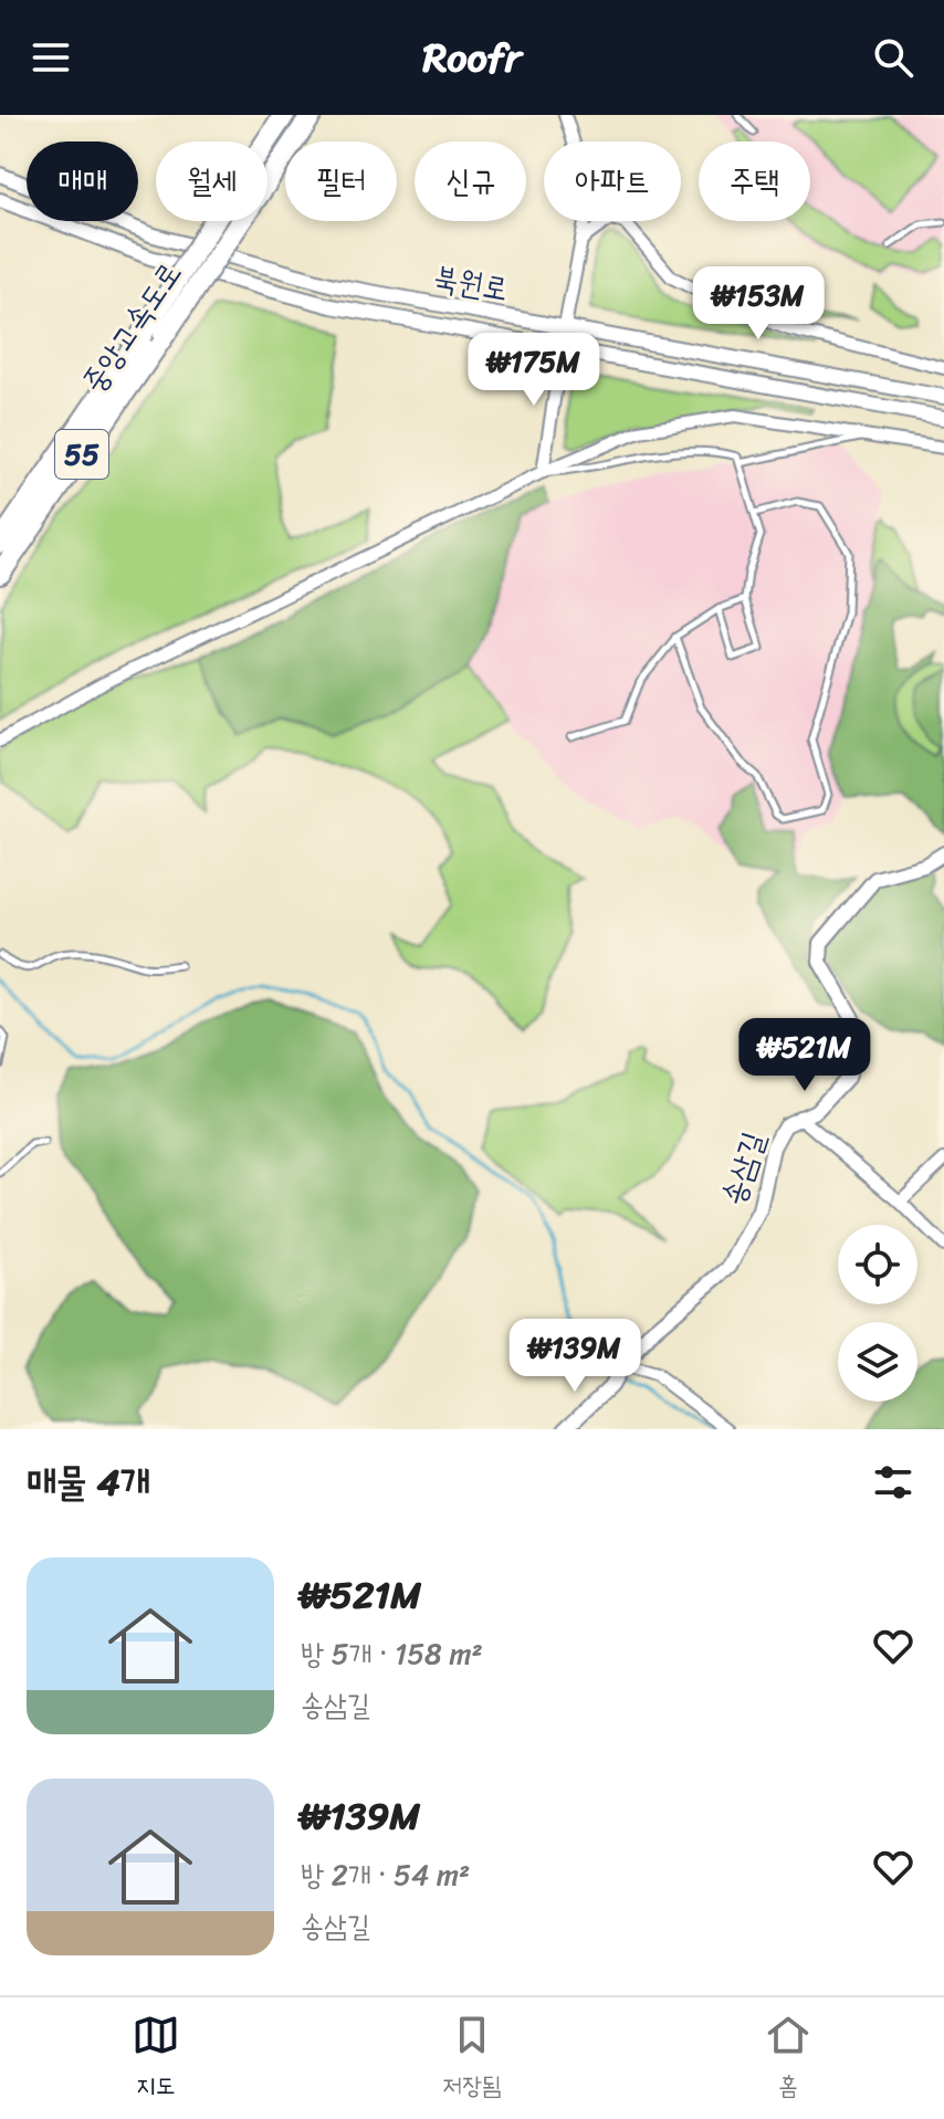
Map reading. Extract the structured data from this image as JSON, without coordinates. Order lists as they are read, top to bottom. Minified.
{"streets":{"highway":["중앙고속도로","55"],"street":["북원로","송삼길"]},"page":{"header":"Roofr","chip":["매매","월세","필터","신규","아파트","주택"],"price":["₩153M","₩175M","₩521M","₩139M"],"heading":"매물 4개","list":[{"name":"₩521M","note":"방 5개 · 158 m² · 송삼길"},{"name":"₩139M","note":"방 2개 · 54 m² · 송삼길"}],"tabs":["지도","저장됨","홈"]}}
